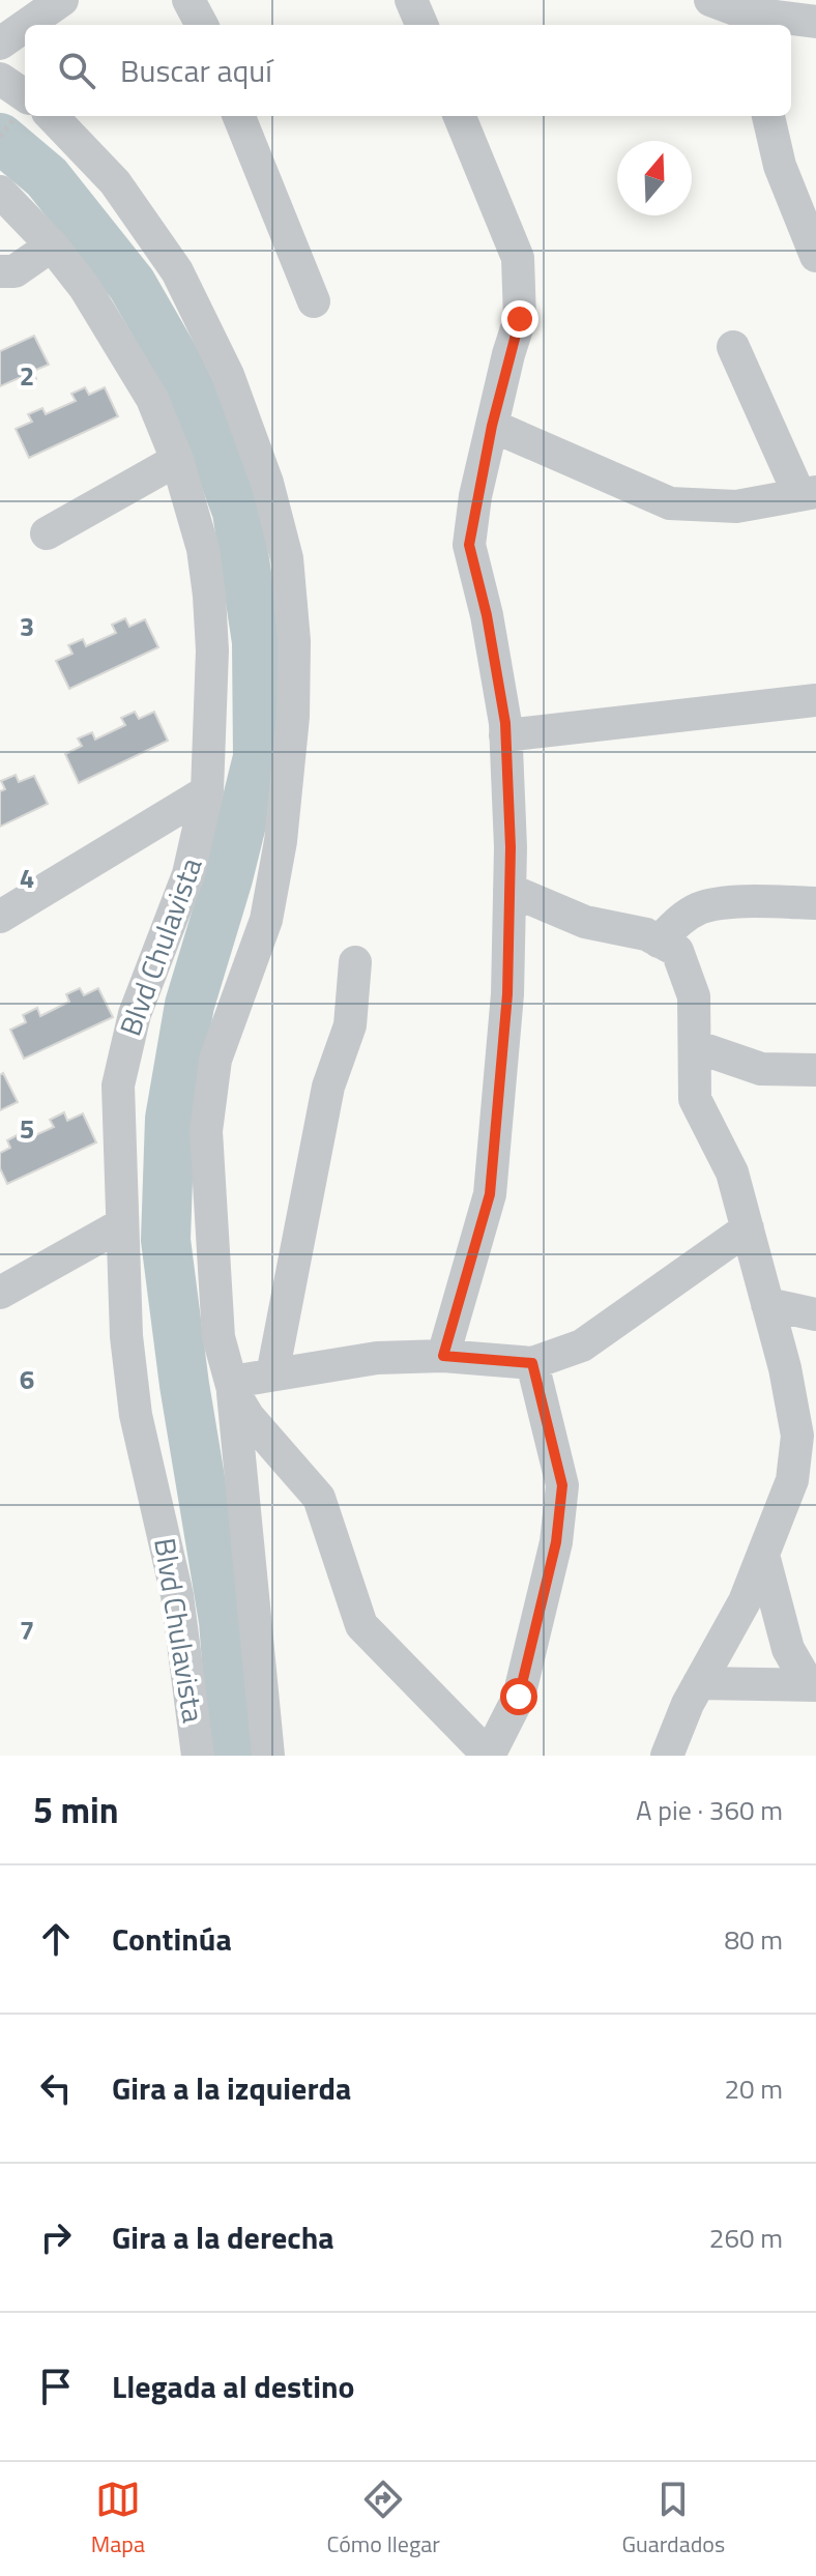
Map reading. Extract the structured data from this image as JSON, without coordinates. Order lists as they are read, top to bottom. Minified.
{"streets":{"street":["Blvd Chulavista"]},"north":"top","page":{"search":"Buscar aquí","heading":["5 min","A pie · 360 m"],"list":[["Continúa","80 m"],["Gira a la izquierda","20 m"],["Gira a la derecha","260 m"],"Llegada al destino"],"nav":["Mapa","Cómo llegar","Guardados"]},"grid":{"rows":["2","3","4","5","6","7"]}}
